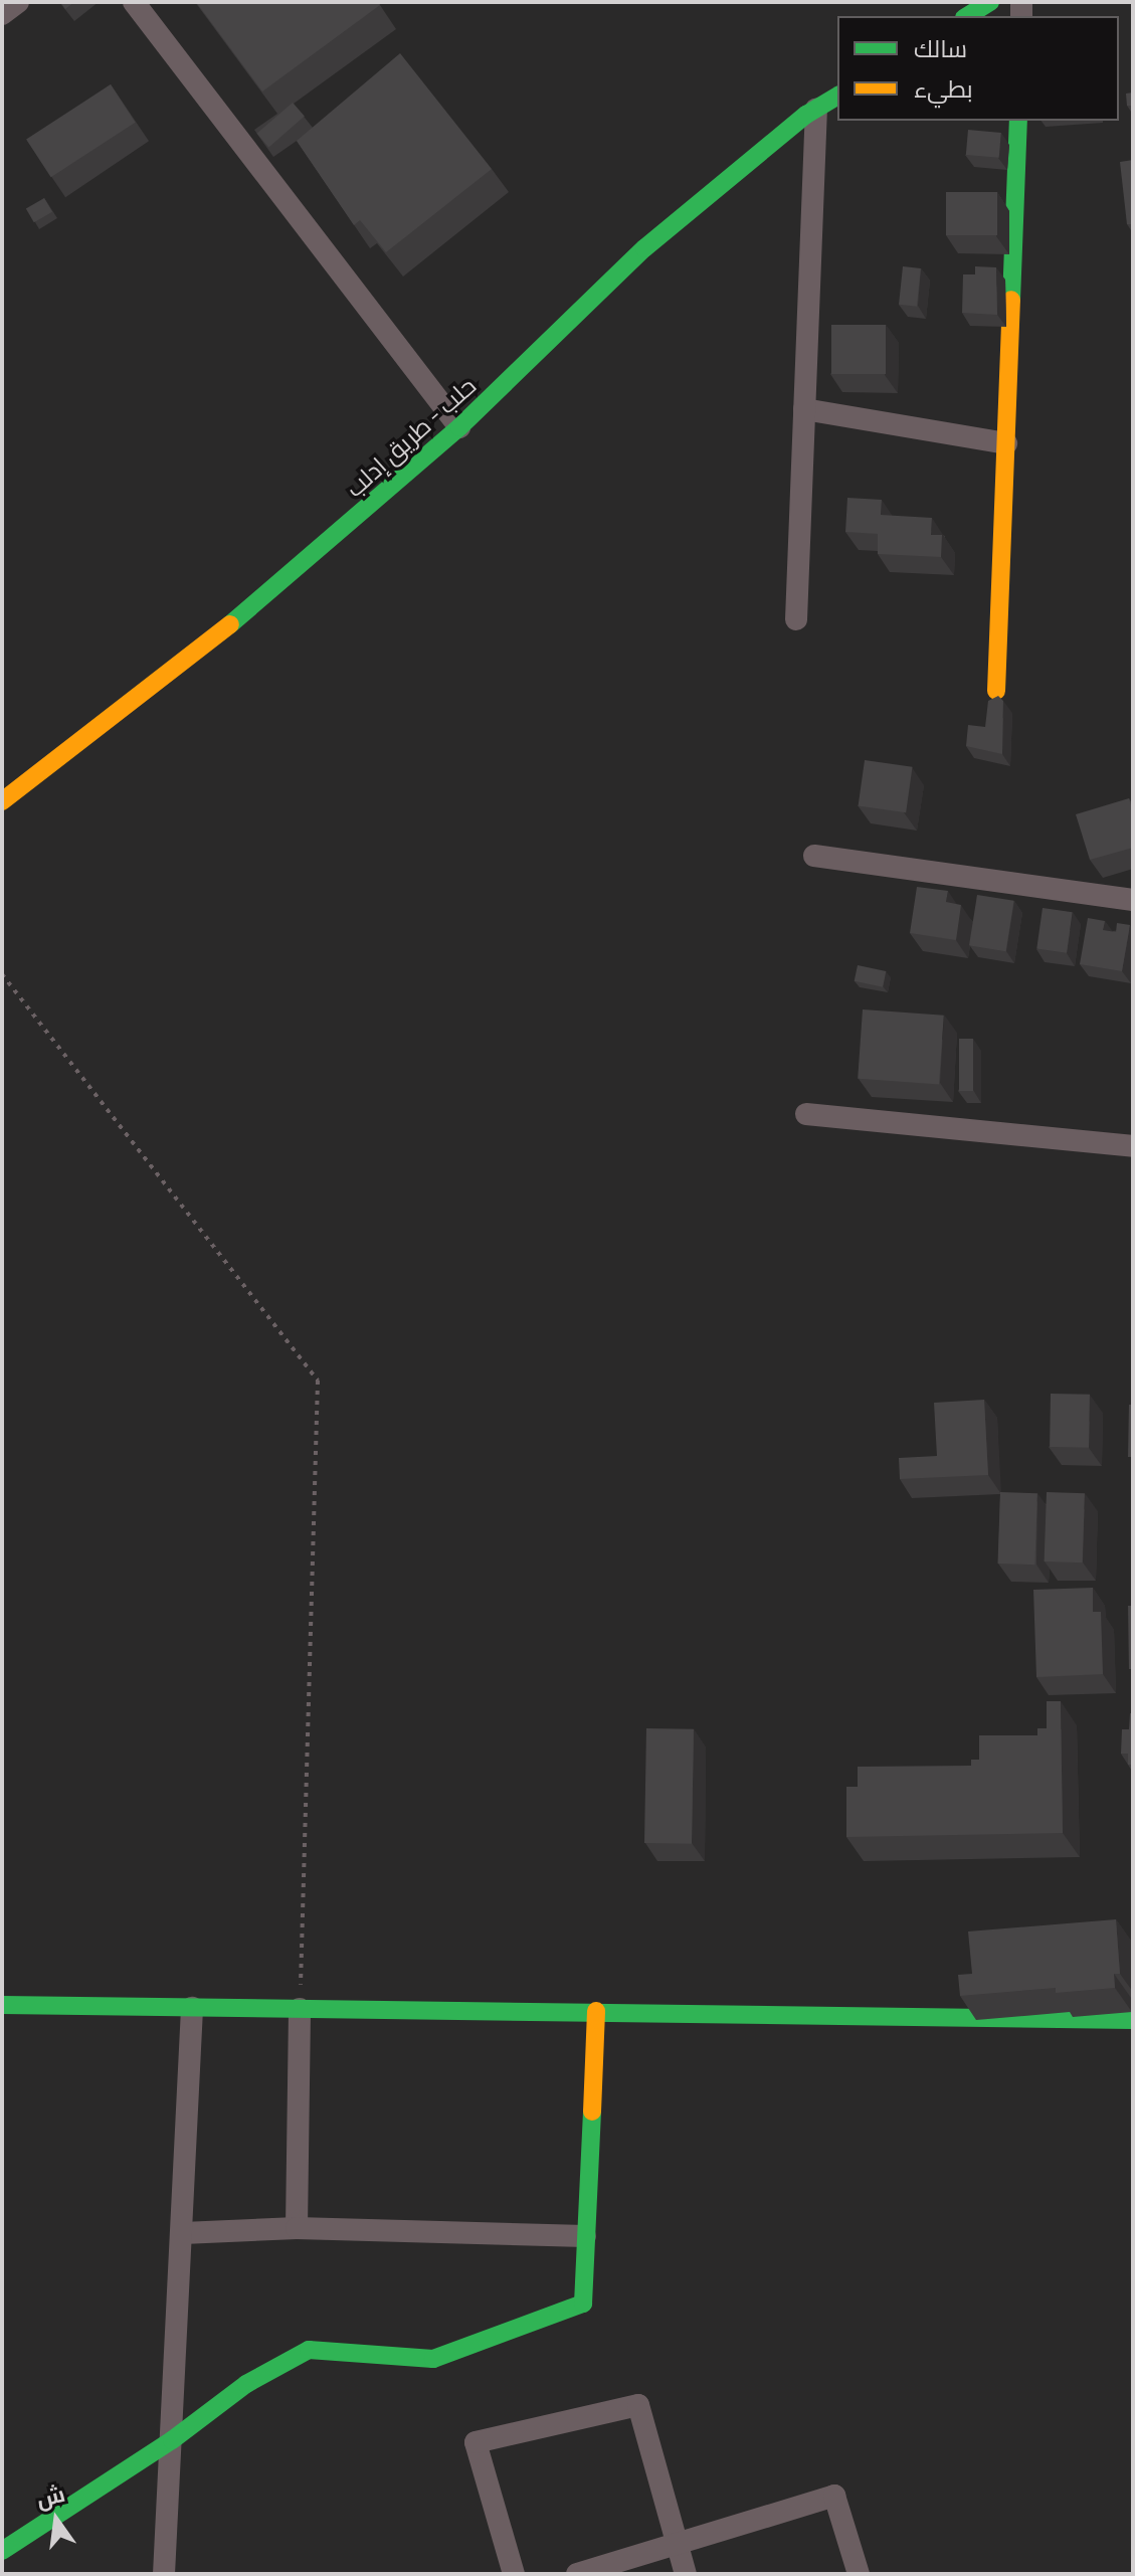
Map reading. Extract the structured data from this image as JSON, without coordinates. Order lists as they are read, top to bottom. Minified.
{"streets":{"main road":["حلب - طريق إدلب"]},"legend":["سالك","بطيء"],"north":"top"}
